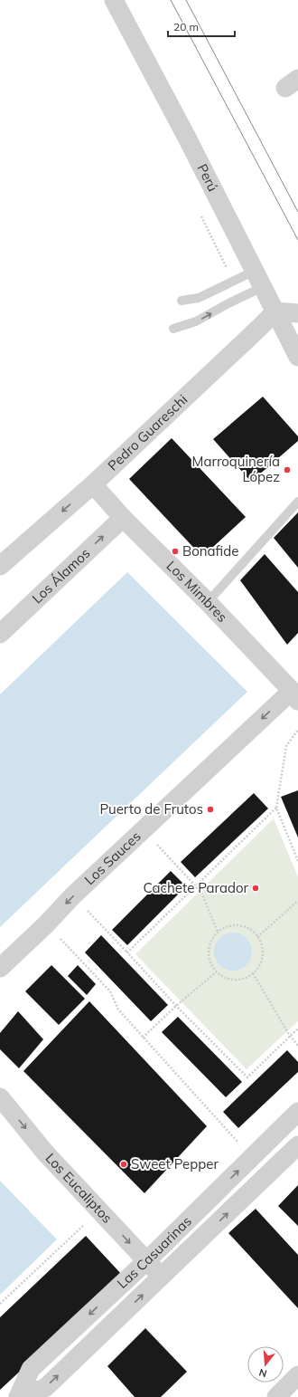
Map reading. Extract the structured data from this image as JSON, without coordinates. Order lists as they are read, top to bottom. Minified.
{"streets":{"street":["Perú","Pedro Guareschi","Los Álamos","Los Mimbres","Los Sauces","Los Eucaliptos","Las Casuarinas"]},"crossings":[["Perú","Pedro Guareschi"],["Pedro Guareschi","Los Mimbres"],["Los Álamos","Los Mimbres"],["Los Mimbres","Los Sauces"],["Los Eucaliptos","Las Casuarinas"]],"one_way":["Los Álamos","Los Sauces","Los Eucaliptos"],"places":["Marroquinería López","Bonafide","Puerto de Frutos","Cachete Parador","Sweet Pepper"],"scale_bar":"20 m","north":"bottom"}
